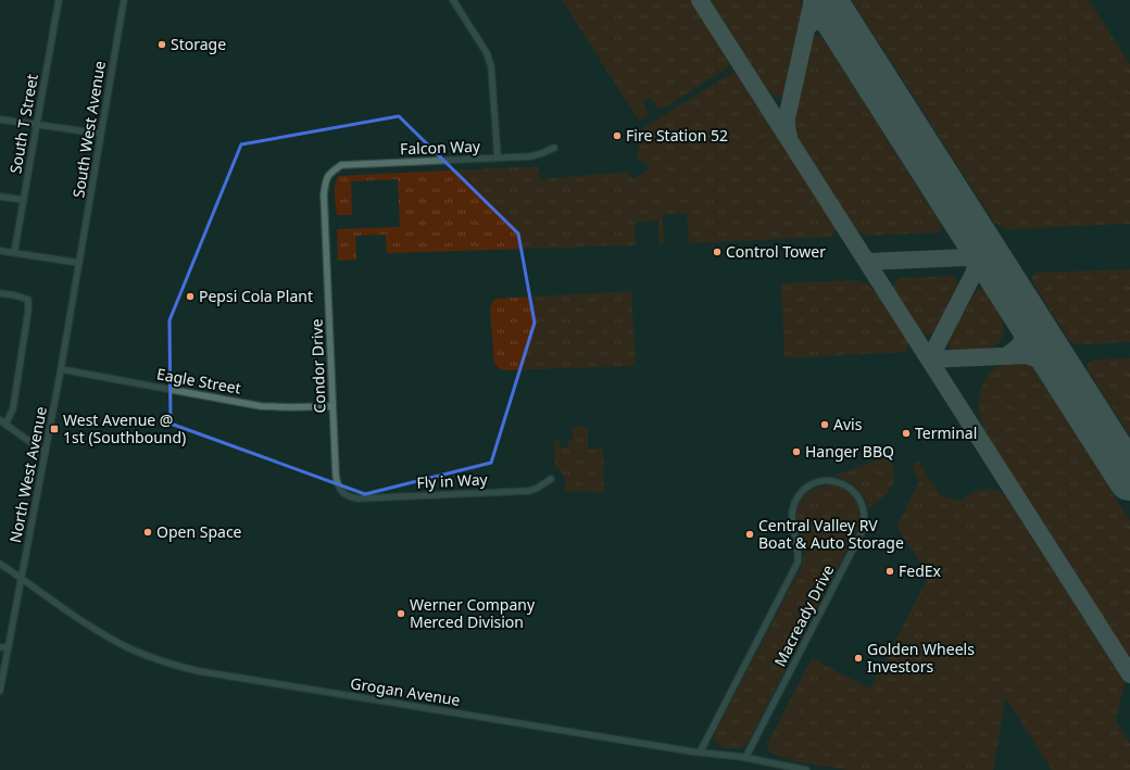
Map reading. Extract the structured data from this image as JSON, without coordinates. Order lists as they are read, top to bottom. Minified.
{"streets":{"street":["South T Street","South West Avenue","Falcon Way","Condor Drive","Eagle Street","North West Avenue","Fly in Way","Macready Drive","Grogan Avenue"]},"crossings":[["South West Avenue","North West Avenue"],["Falcon Way","Condor Drive"],["Condor Drive","Eagle Street"],["Condor Drive","Fly in Way"],["Eagle Street","North West Avenue"],["North West Avenue","Grogan Avenue"],["Macready Drive","Grogan Avenue"]],"places":{"other":["Storage","Fire Station 52","Control Tower","Pepsi Cola Plant","Avis","Terminal","Hanger BBQ","Open Space","Central Valley RV Boat & Auto Storage","FedEx","Werner Company Merced Division","Golden Wheels Investors"],"transit":["West Avenue @ 1st (Southbound)"]}}
